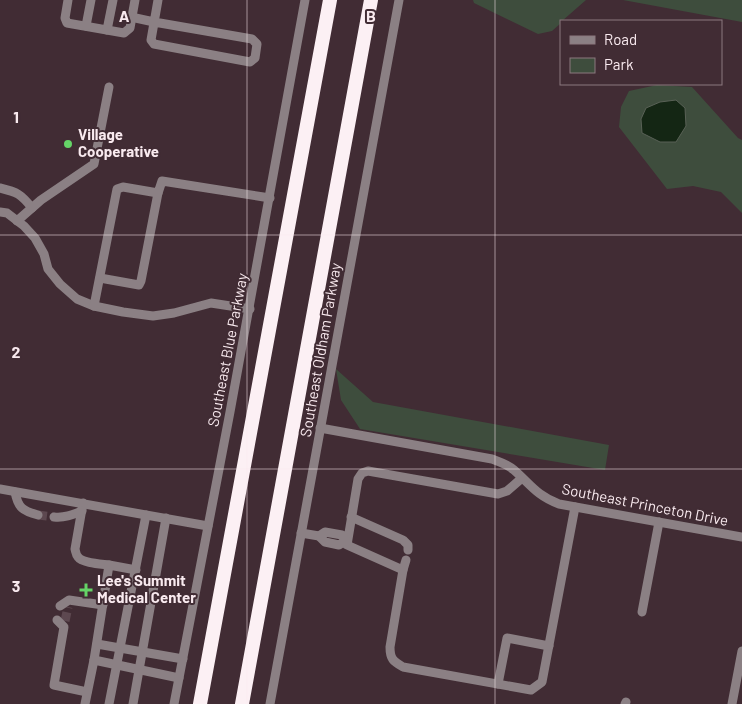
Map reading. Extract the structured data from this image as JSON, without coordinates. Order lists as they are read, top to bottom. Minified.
{"streets":{"street":["Southeast Blue Parkway","Southeast Oldham Parkway","Southeast Princeton Drive"]},"crossings":[["Southeast Oldham Parkway","Southeast Princeton Drive"]],"places":{"other":["Village Cooperative"],"health":["Lee's Summit Medical Center"]},"legend":["Road","Park"],"grid":{"columns":["A","B"],"rows":["1","2","3"]}}
